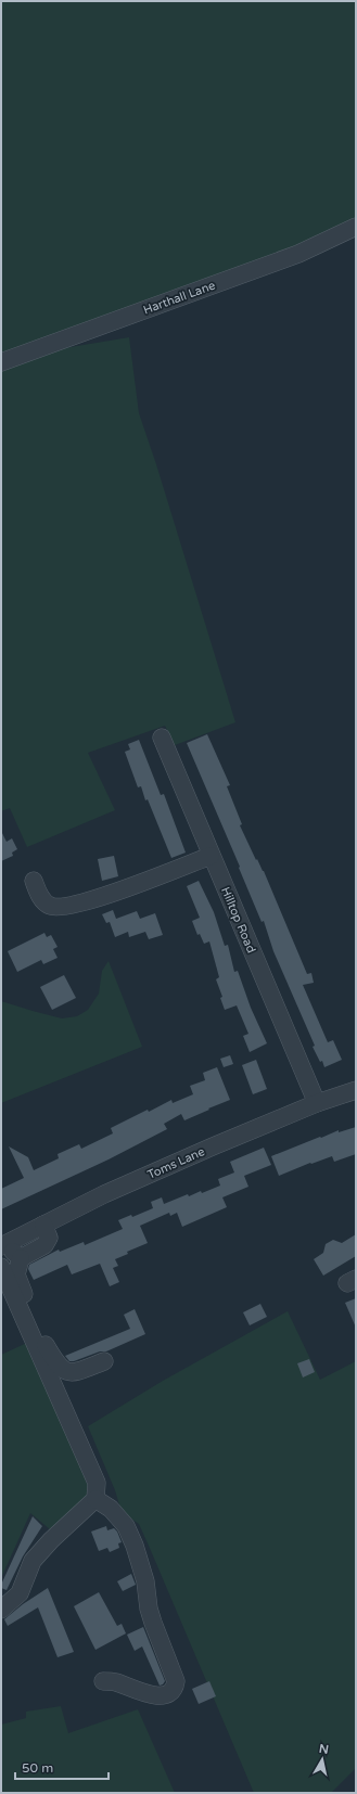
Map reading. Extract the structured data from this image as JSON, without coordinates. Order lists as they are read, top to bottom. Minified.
{"streets":{"street":["Harthall Lane","Hilltop Road","Toms Lane"]},"crossings":[["Hilltop Road","Toms Lane"]],"scale_bar":"50 m","north":"top"}
